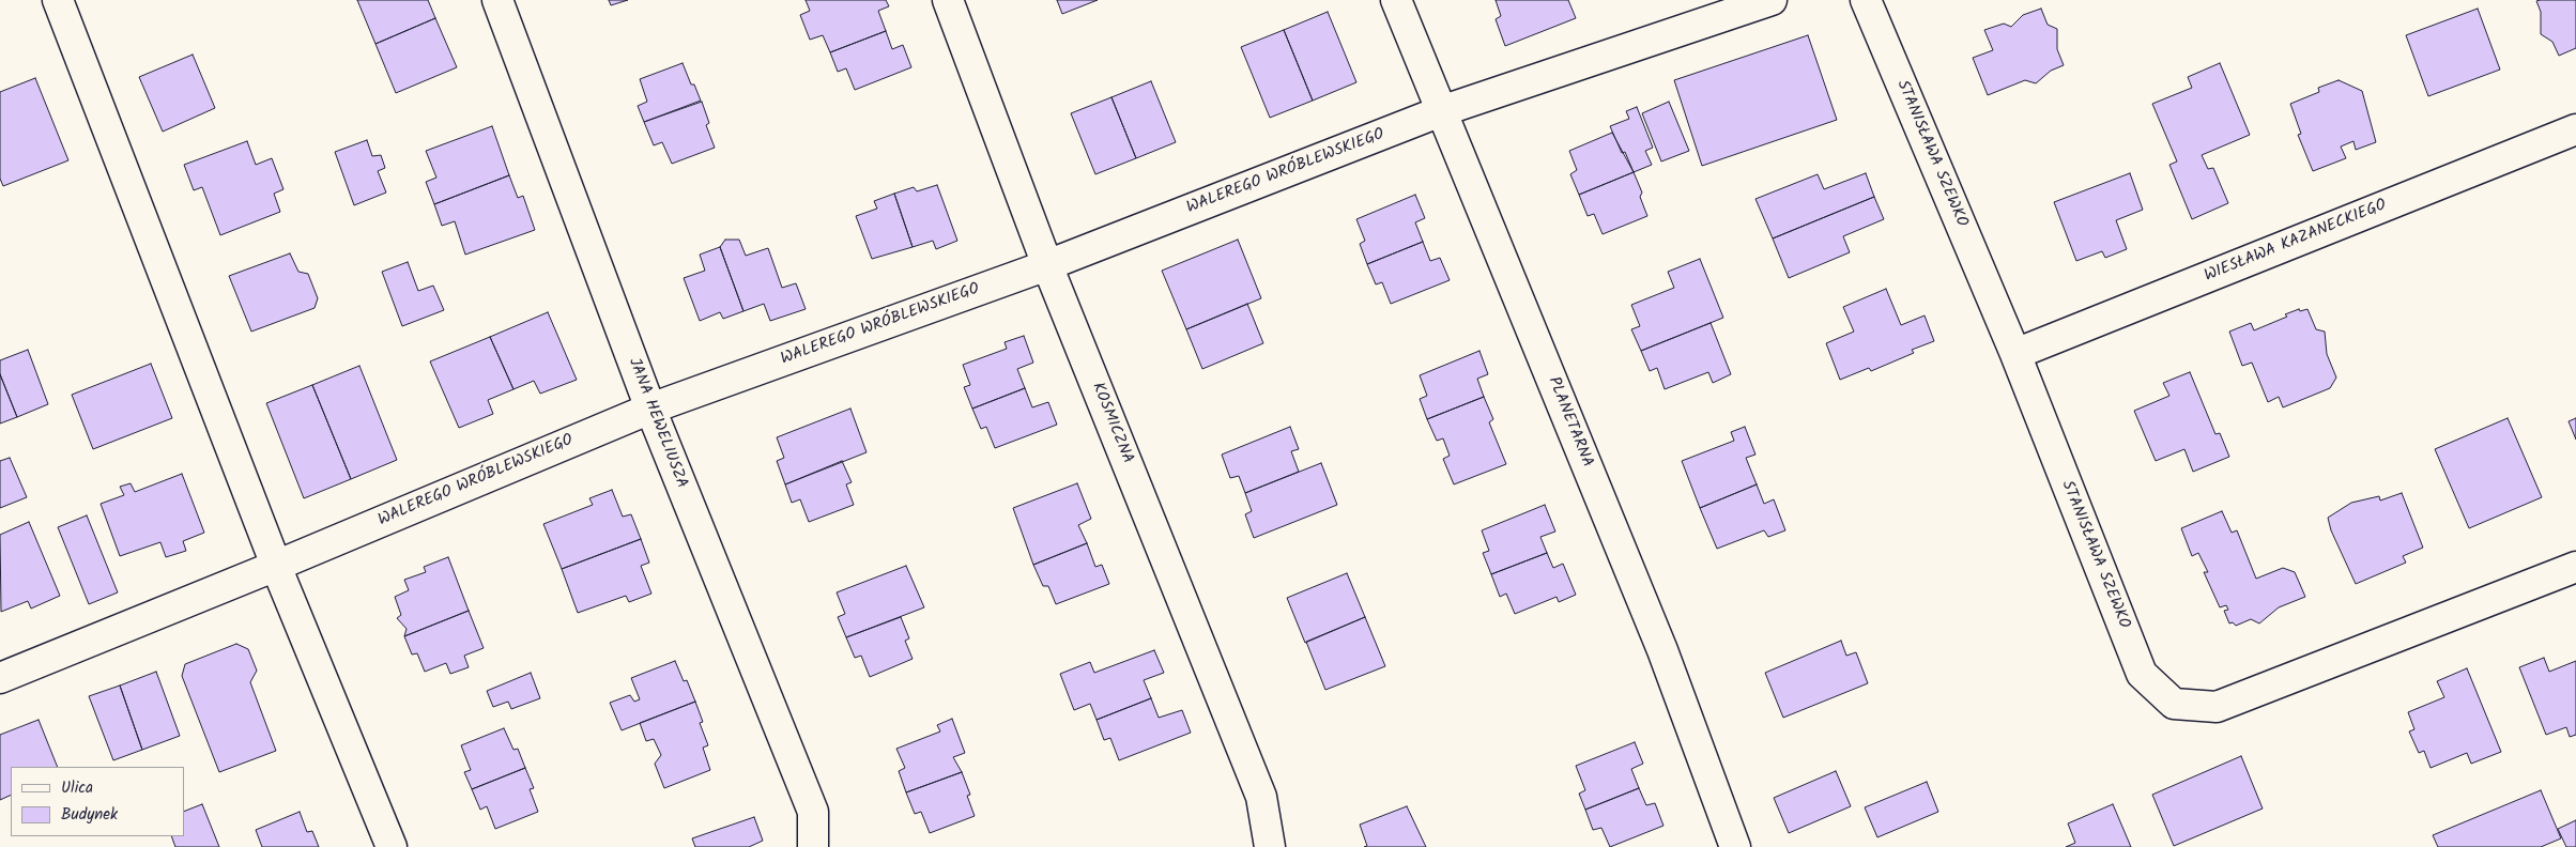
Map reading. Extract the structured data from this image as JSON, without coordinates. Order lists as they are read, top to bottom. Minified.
{"streets":{"street":["STANISŁAWA SZEWKO","WALEREGO WRÓBLEWSKIEGO","WIESŁAWA KAZANECKIEGO","PLANETARNA","JANA HEWELIUSZA","KOSMICZNA"]},"crossings":[["STANISŁAWA SZEWKO","WIESŁAWA KAZANECKIEGO"],["WALEREGO WRÓBLEWSKIEGO","PLANETARNA"],["WALEREGO WRÓBLEWSKIEGO","JANA HEWELIUSZA"],["WALEREGO WRÓBLEWSKIEGO","KOSMICZNA"]],"legend":["Ulica","Budynek"]}
